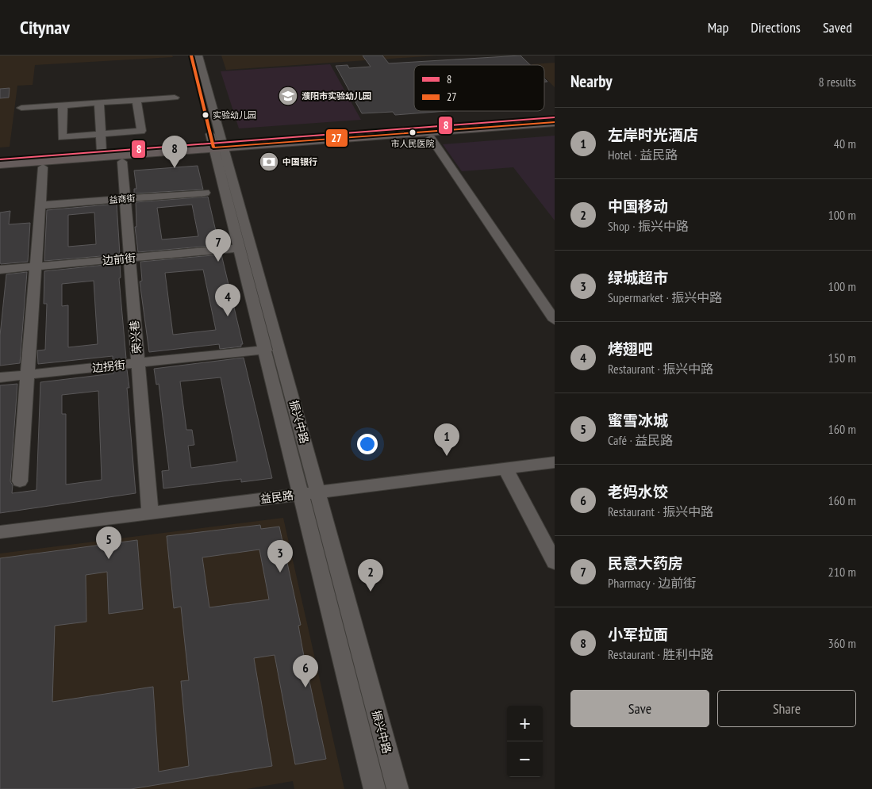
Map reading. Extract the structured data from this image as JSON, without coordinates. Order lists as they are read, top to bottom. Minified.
{"streets":{"street":["益商街","边前街","荣兴巷","边拐街","振兴中路","益民路"]},"crossings":[["益商街","荣兴巷"],["边前街","荣兴巷"],["边前街","振兴中路"],["荣兴巷","边拐街"],["荣兴巷","益民路"],["边拐街","振兴中路"],["振兴中路","益民路"]],"places":{"school or university":["濮阳市实验幼儿园"],"other":["实验幼儿园","市人民医院"],"bank":["中国银行"]},"lines":["transit line 27","transit line 8"],"legend":["8","27"],"page":{"header":"Citynav","nav":["Map","Directions","Saved"],"heading":["Nearby","8 results"],"list":[{"mark":"1","name":"左岸时光酒店","note":"Hotel · 益民路","value":"40 m"},{"mark":"2","name":"中国移动","note":"Shop · 振兴中路","value":"100 m"},{"mark":"3","name":"绿城超市","note":"Supermarket · 振兴中路","value":"100 m"},{"mark":"4","name":"烤翅吧","note":"Restaurant · 振兴中路","value":"150 m"},{"mark":"5","name":"蜜雪冰城","note":"Café · 益民路","value":"160 m"},{"mark":"6","name":"老妈水饺","note":"Restaurant · 振兴中路","value":"160 m"},{"mark":"7","name":"民意大药房","note":"Pharmacy · 边前街","value":"210 m"},{"mark":"8","name":"小军拉面","note":"Restaurant · 胜利中路","value":"360 m"}],"pins":["8","7","4","1","5","3","2","6"],"buttons":["Save","Share"],"map_buttons":["+","−"]}}
